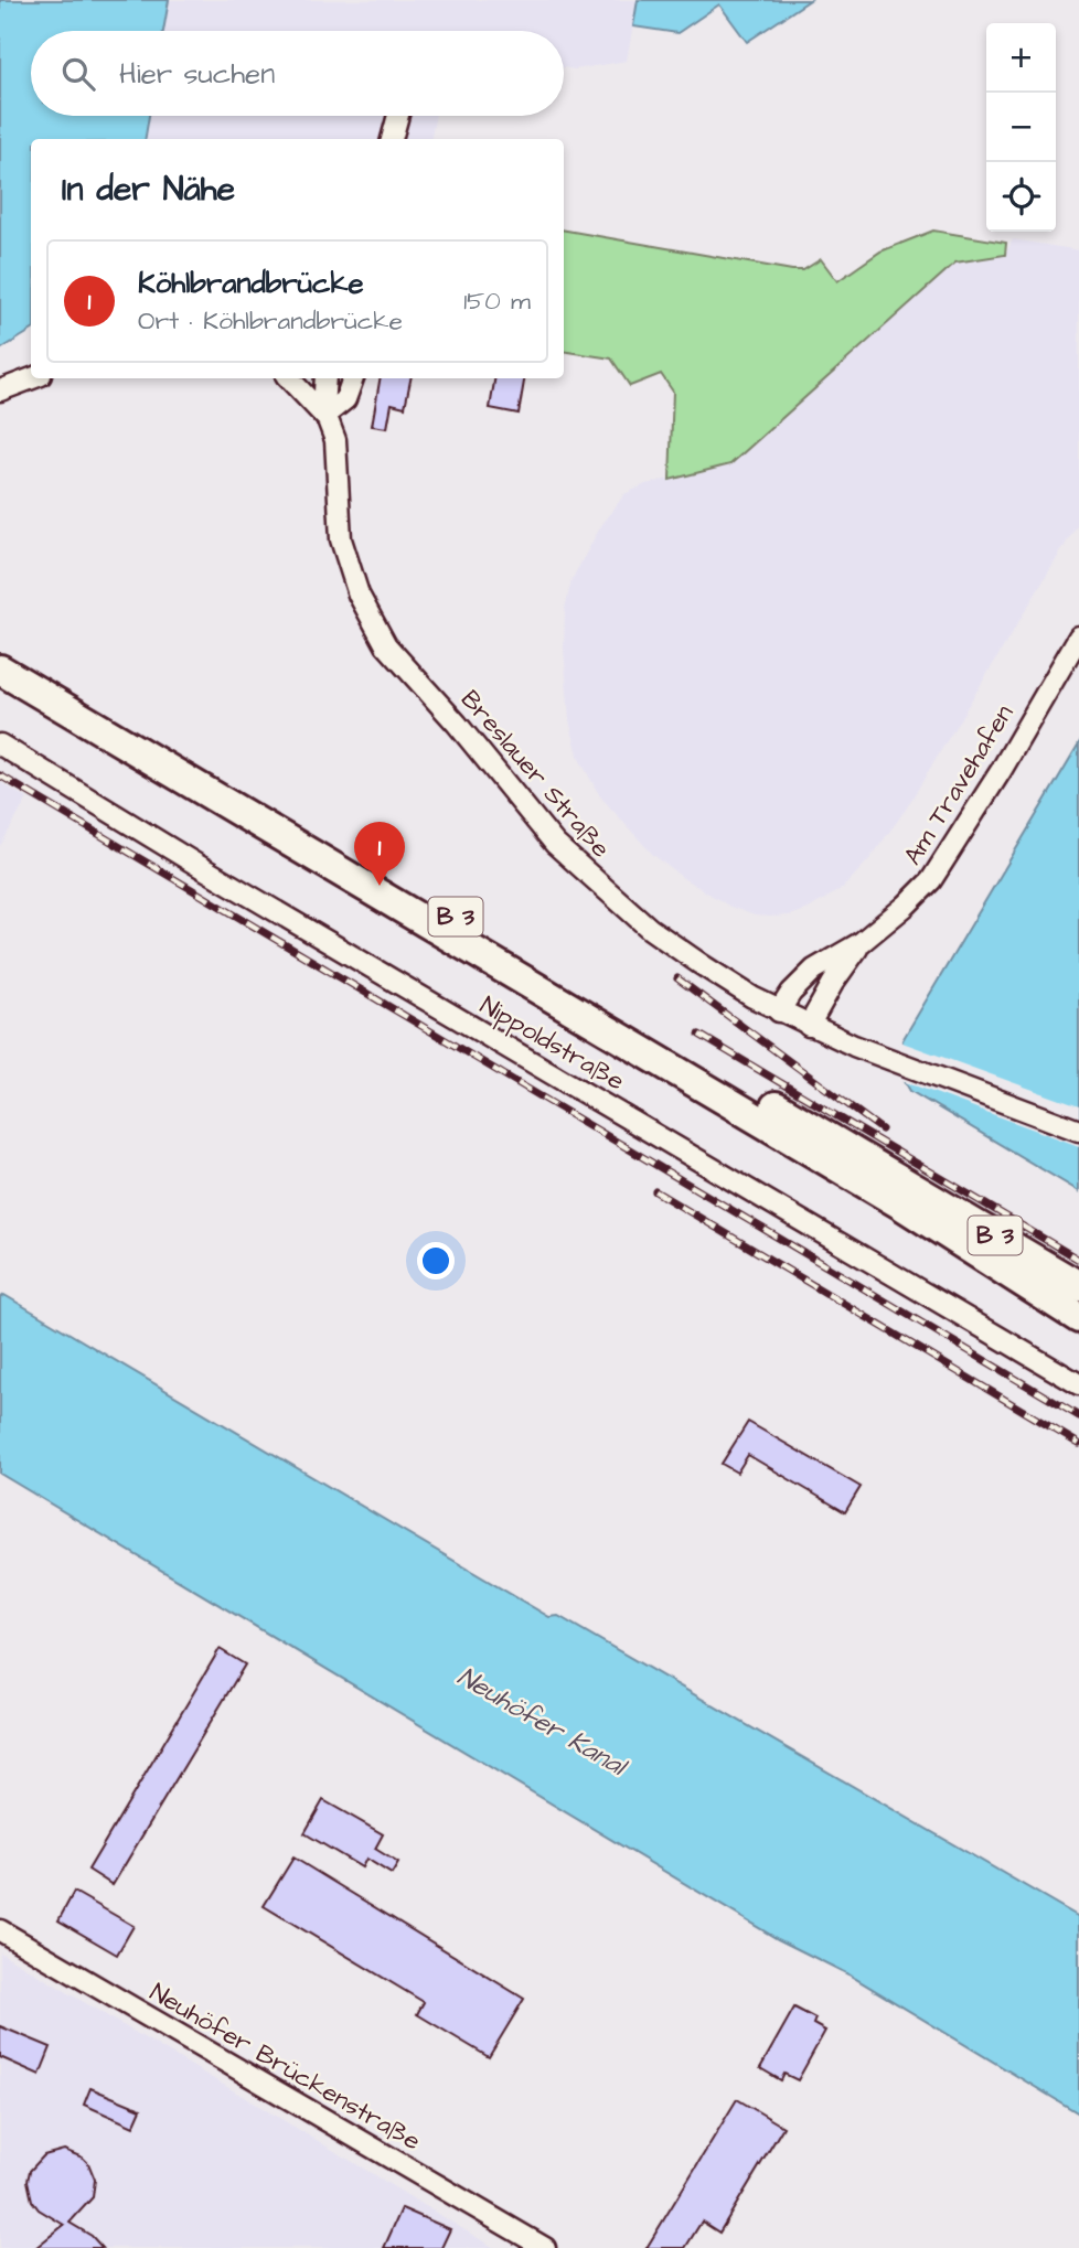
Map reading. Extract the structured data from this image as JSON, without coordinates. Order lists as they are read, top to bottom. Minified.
{"streets":{"main road":["B 3"],"street":["Breslauer Straße","Am Travehafen","Nippoldstraße","Neuhöfer Brückenstraße"]},"crossings":[["Breslauer Straße","Am Travehafen"]],"water":["Neuhöfer Kanal"],"page":{"map_buttons":["+","−"],"search":"Hier suchen","heading":"In der Nähe","list":[{"mark":"1","name":"Köhlbrandbrücke","note":"Ort · Köhlbrandbrücke","value":"150 m"}],"pins":"1"}}
